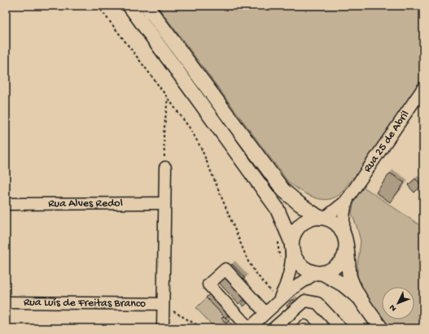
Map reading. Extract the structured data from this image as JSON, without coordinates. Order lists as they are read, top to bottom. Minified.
{"streets":{"street":["Rua 25 de Abril","Rua Alves Redol","Rua Luís de Freitas Branco"]},"north":"bottom left"}
